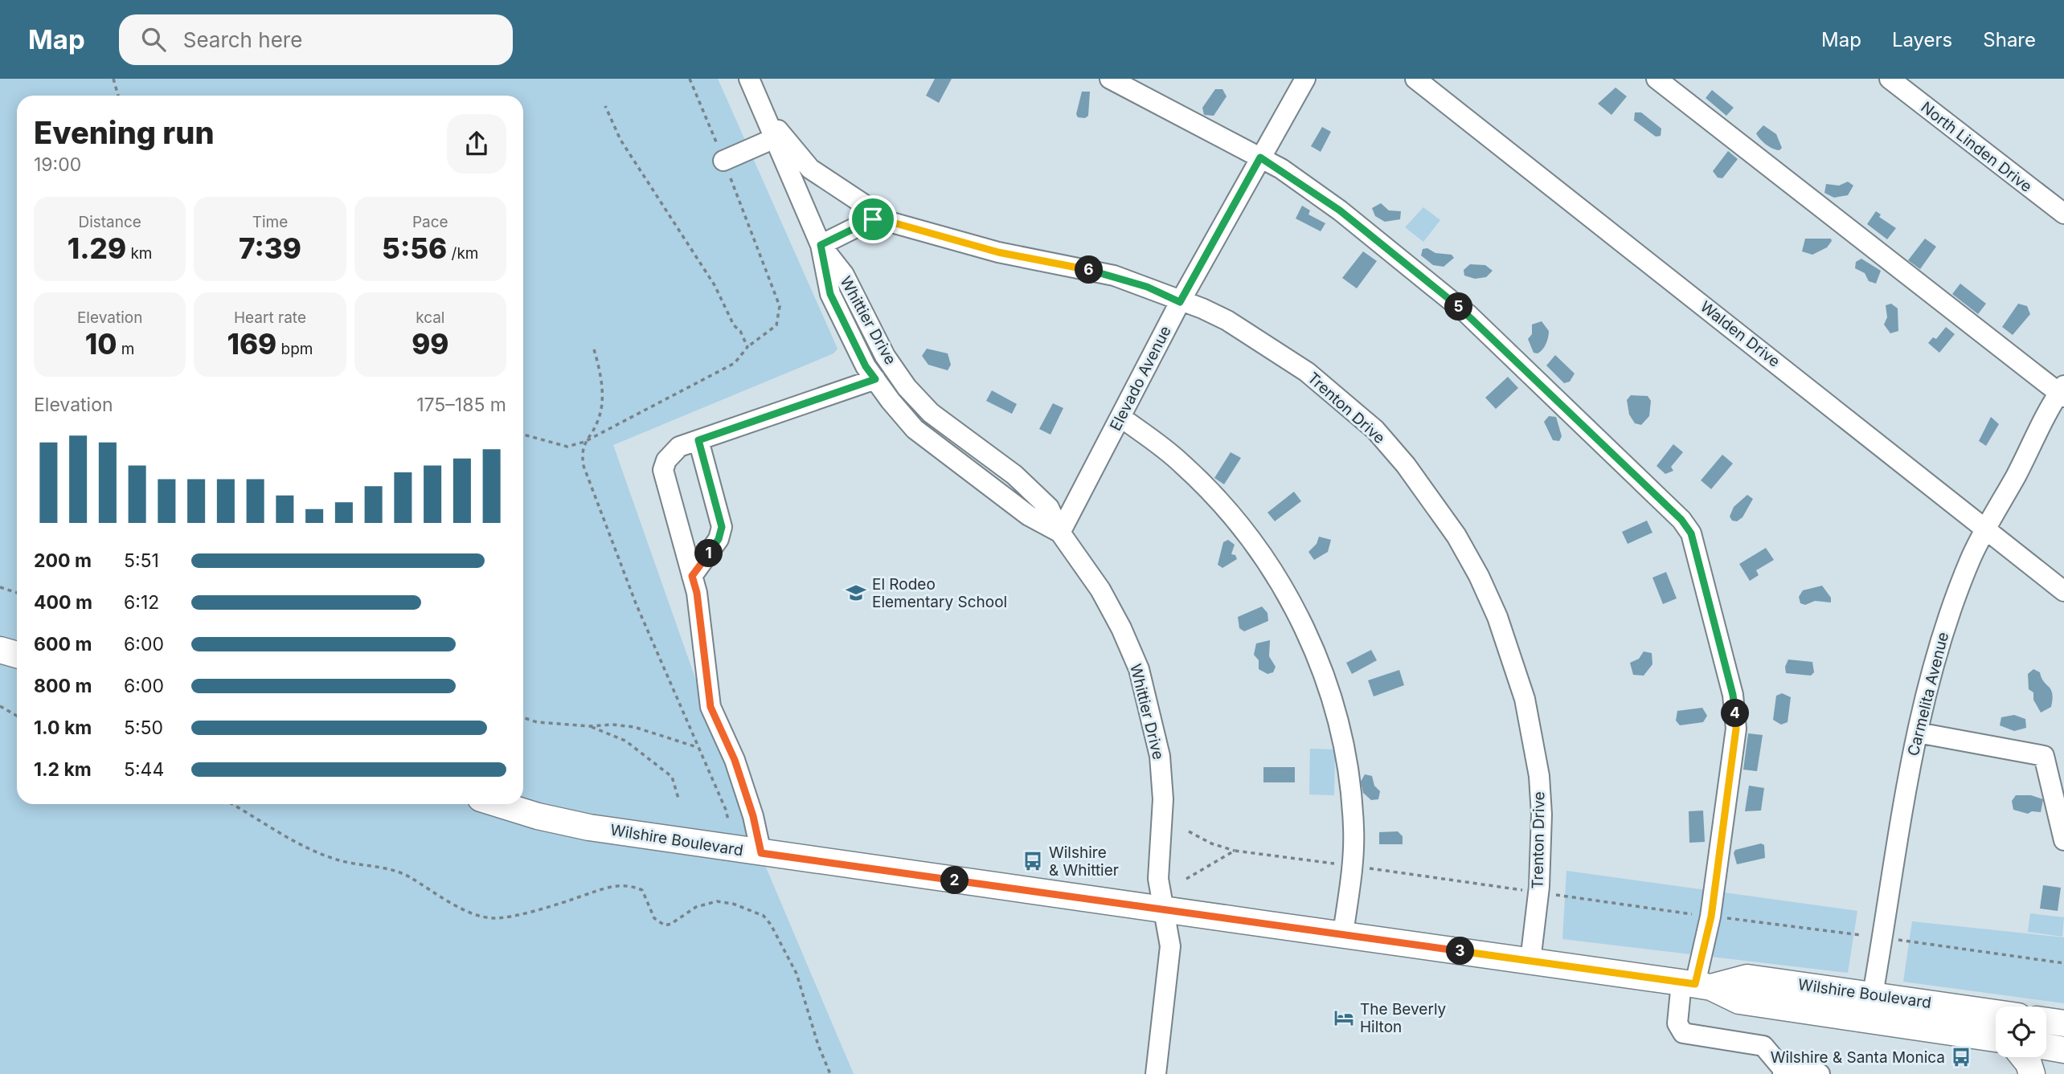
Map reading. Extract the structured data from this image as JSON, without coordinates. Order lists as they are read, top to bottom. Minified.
{"streets":{"main road":["Wilshire Boulevard"],"street":["North Linden Drive","Whittier Drive","Walden Drive","Elevado Avenue","Trenton Drive","Carmelita Avenue"]},"crossings":[["Whittier Drive","Elevado Avenue"],["Whittier Drive","Trenton Drive"],["Whittier Drive","Wilshire Boulevard"],["Walden Drive","Carmelita Avenue"],["Elevado Avenue","Trenton Drive"],["Trenton Drive","Wilshire Boulevard"],["Carmelita Avenue","Wilshire Boulevard"]],"places":{"school or university":["El Rodeo Elementary School"],"bus stop":["Wilshire & Whittier","Wilshire & Santa Monica"],"hotel":["The Beverly Hilton"]},"page":{"header":"Map","search":"Search here","nav":["Map","Layers","Share"],"heading":["Evening run","19:00"],"stats":[["Distance","1.29 km"],["Time","7:39"],["Pace","5:56 /km"],["Elevation","10 m"],["Heart rate","169 bpm"],["kcal","99"]],"pins":["6","5","1","4","2","3"],"chart":["Elevation","175–185 m"],"list":[{"name":"200 m","note":"5:51"},{"name":"400 m","note":"6:12"},{"name":"600 m","note":"6:00"},{"name":"800 m","note":"6:00"},{"name":"1.0 km","note":"5:50"},{"name":"1.2 km","note":"5:44"}]}}
